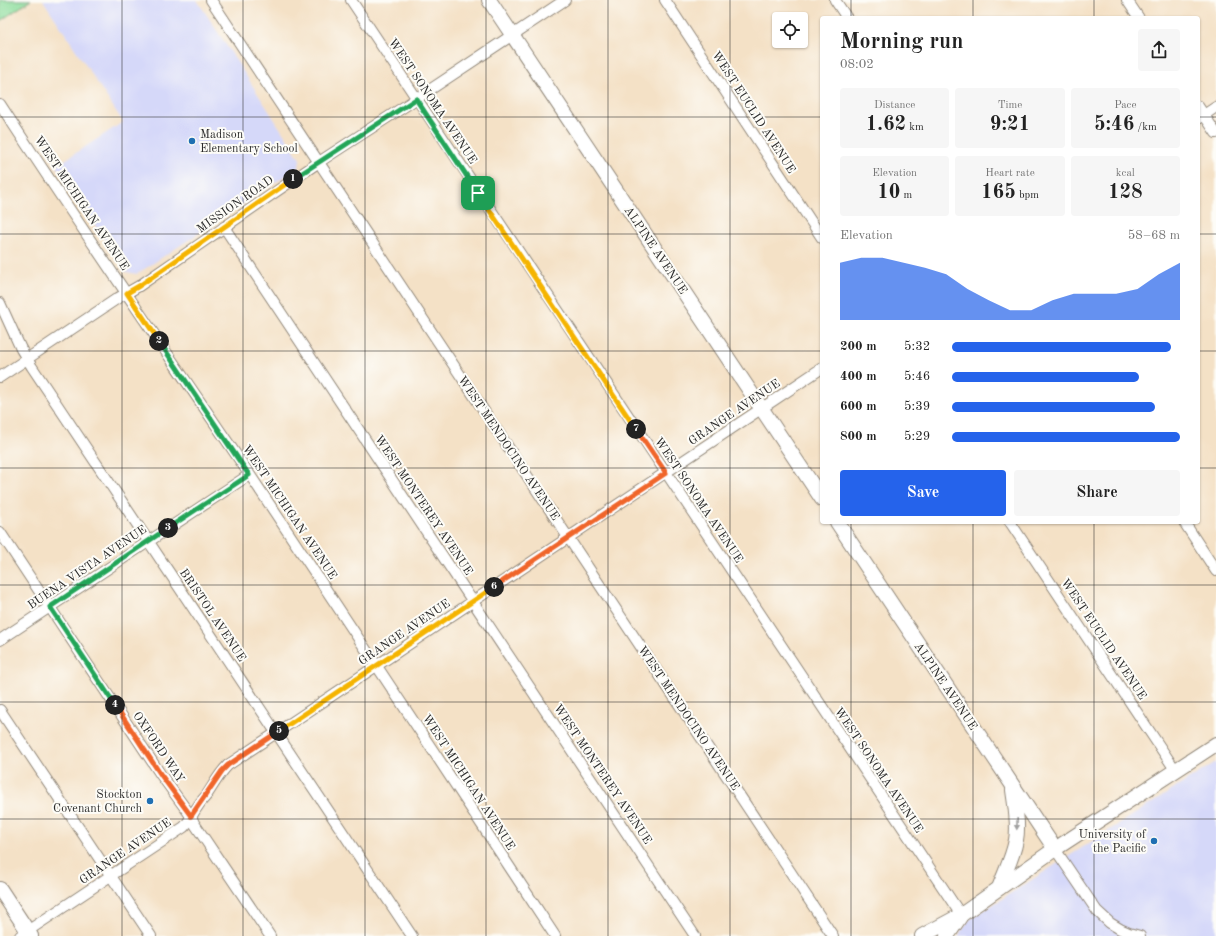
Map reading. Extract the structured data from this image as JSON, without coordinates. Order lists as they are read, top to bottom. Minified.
{"streets":{"street":["WEST SONOMA AVENUE","WEST EUCLID AVENUE","WEST MICHIGAN AVENUE","MISSION ROAD","ALPINE AVENUE","GRANGE AVENUE","WEST MENDOCINO AVENUE","WEST MONTEREY AVENUE","BUENA VISTA AVENUE","BRISTOL AVENUE","OXFORD WAY"]},"crossings":[["WEST SONOMA AVENUE","MISSION ROAD"],["WEST SONOMA AVENUE","GRANGE AVENUE"],["WEST MICHIGAN AVENUE","MISSION ROAD"],["WEST MICHIGAN AVENUE","GRANGE AVENUE"],["WEST MICHIGAN AVENUE","BUENA VISTA AVENUE"],["MISSION ROAD","ALPINE AVENUE"],["MISSION ROAD","WEST MENDOCINO AVENUE"],["MISSION ROAD","WEST MONTEREY AVENUE"],["MISSION ROAD","BRISTOL AVENUE"],["ALPINE AVENUE","GRANGE AVENUE"],["GRANGE AVENUE","WEST MENDOCINO AVENUE"],["GRANGE AVENUE","WEST MONTEREY AVENUE"],["GRANGE AVENUE","BRISTOL AVENUE"],["GRANGE AVENUE","OXFORD WAY"],["BUENA VISTA AVENUE","BRISTOL AVENUE"],["BUENA VISTA AVENUE","OXFORD WAY"]],"places":["Madison Elementary School","Stockton Covenant Church","University of the Pacific"],"page":{"heading":["Morning run","08:02"],"stats":[["Distance","1.62 km"],["Time","9:21"],["Pace","5:46 /km"],["Elevation","10 m"],["Heart rate","165 bpm"],["kcal","128"]],"pins":["1","2","7","3","6","4","5"],"chart":["Elevation","58–68 m"],"list":[{"name":"200 m","note":"5:32"},{"name":"400 m","note":"5:46"},{"name":"600 m","note":"5:39"},{"name":"800 m","note":"5:29"}],"buttons":["Save","Share"]}}
